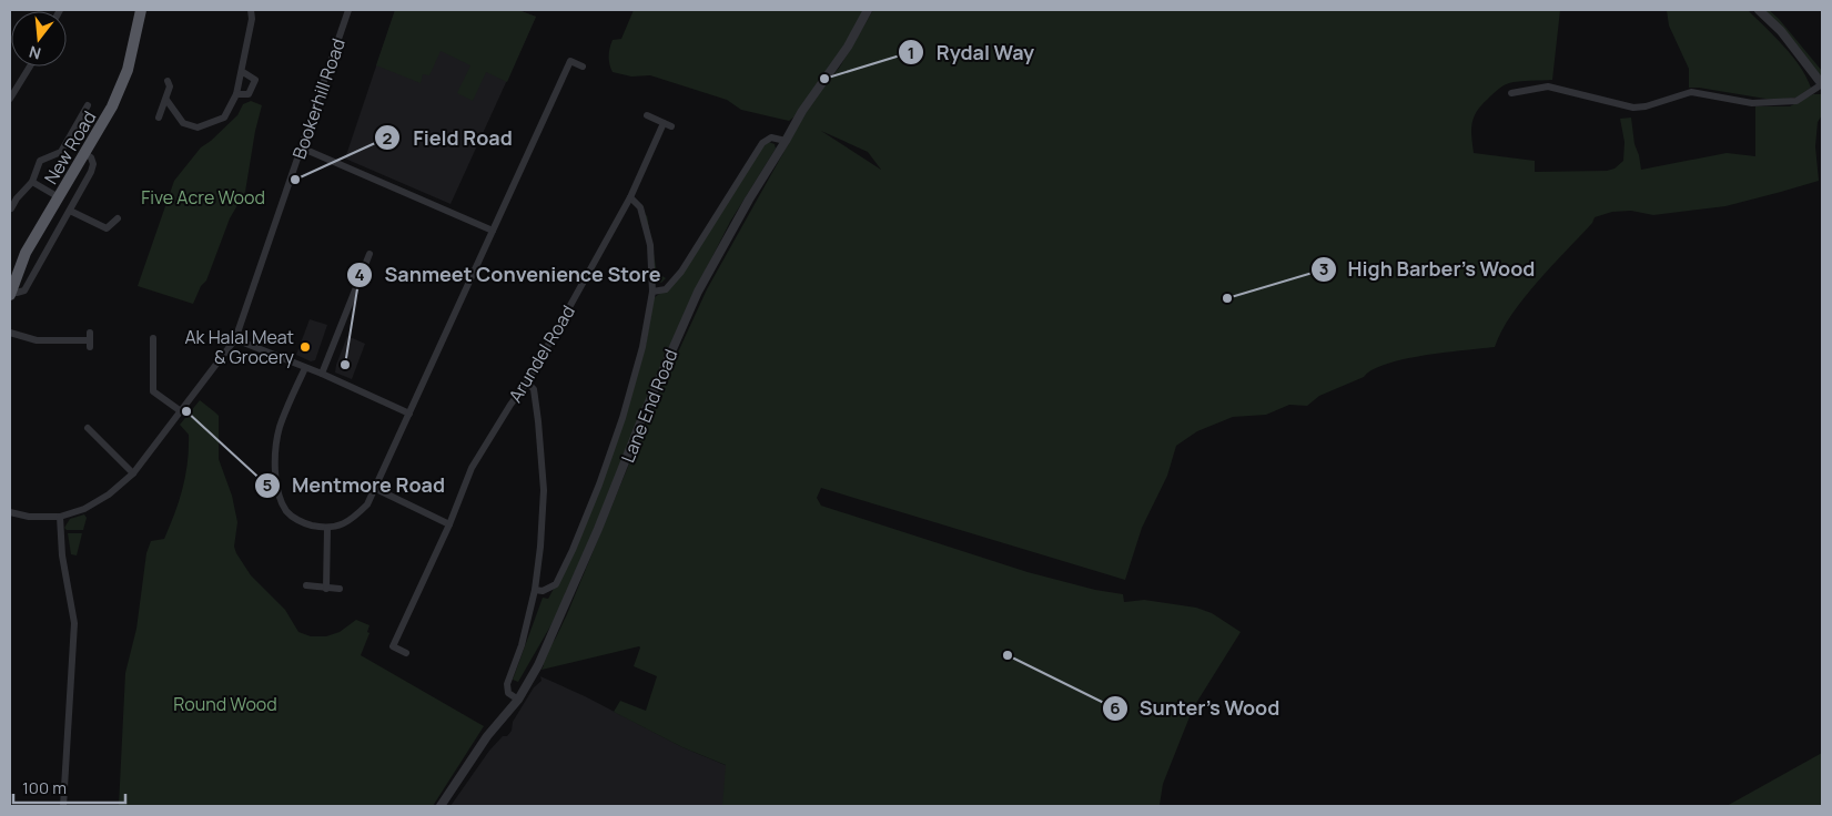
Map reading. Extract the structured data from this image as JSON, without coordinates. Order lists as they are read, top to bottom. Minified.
{"streets":{"highway":["New Road"],"street":["Bookerhill Road","Arundel Road","Lane End Road"]},"parks":["Five Acre Wood","Round Wood"],"places":["Rydal Way","Field Road","High Barber's Wood","Ak Halal Meat & Grocery","Sanmeet Convenience Store","Mentmore Road","Sunter's Wood"],"scale_bar":"100 m","north":"bottom"}
